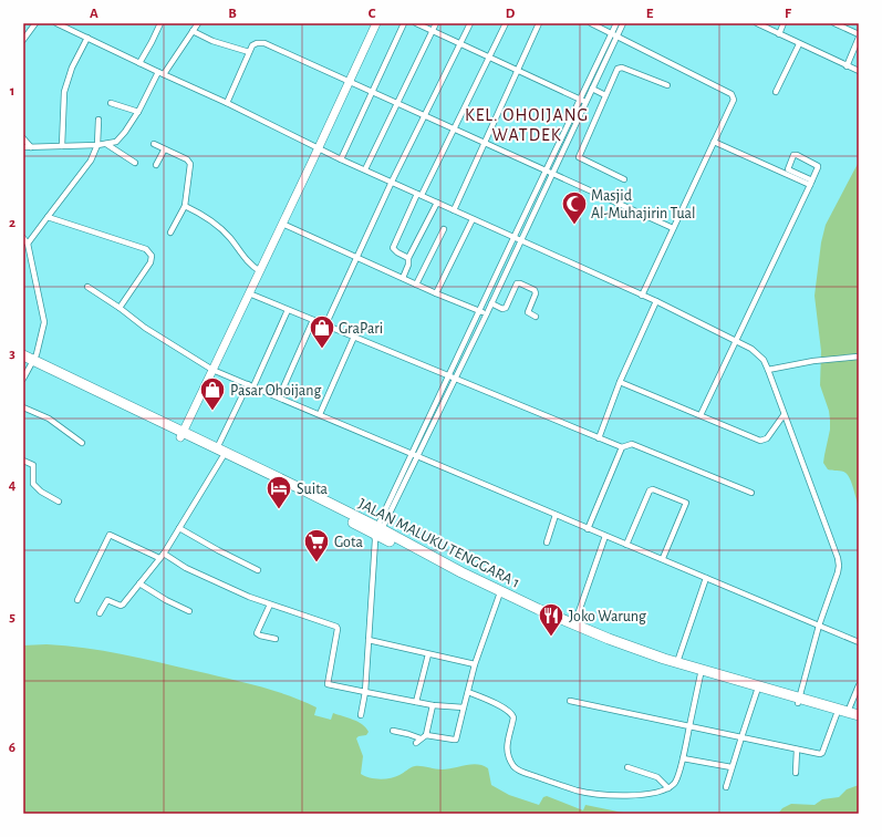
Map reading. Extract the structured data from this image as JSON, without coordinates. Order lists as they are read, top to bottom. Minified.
{"streets":{"highway":["JALAN MALUKU TENGGARA 1"]},"districts":["KEL. OHOIJANG WATDEK"],"places":{"mosque":["Masjid Al-Muhajirin Tual"],"shop":["GraPari","Pasar Ohoijang"],"hotel":["Suita"],"supermarket":["Gota"],"restaurant":["Joko Warung"]},"grid":{"columns":["A","B","C","D","E","F"],"rows":["1","2","3","4","5","6"]}}
